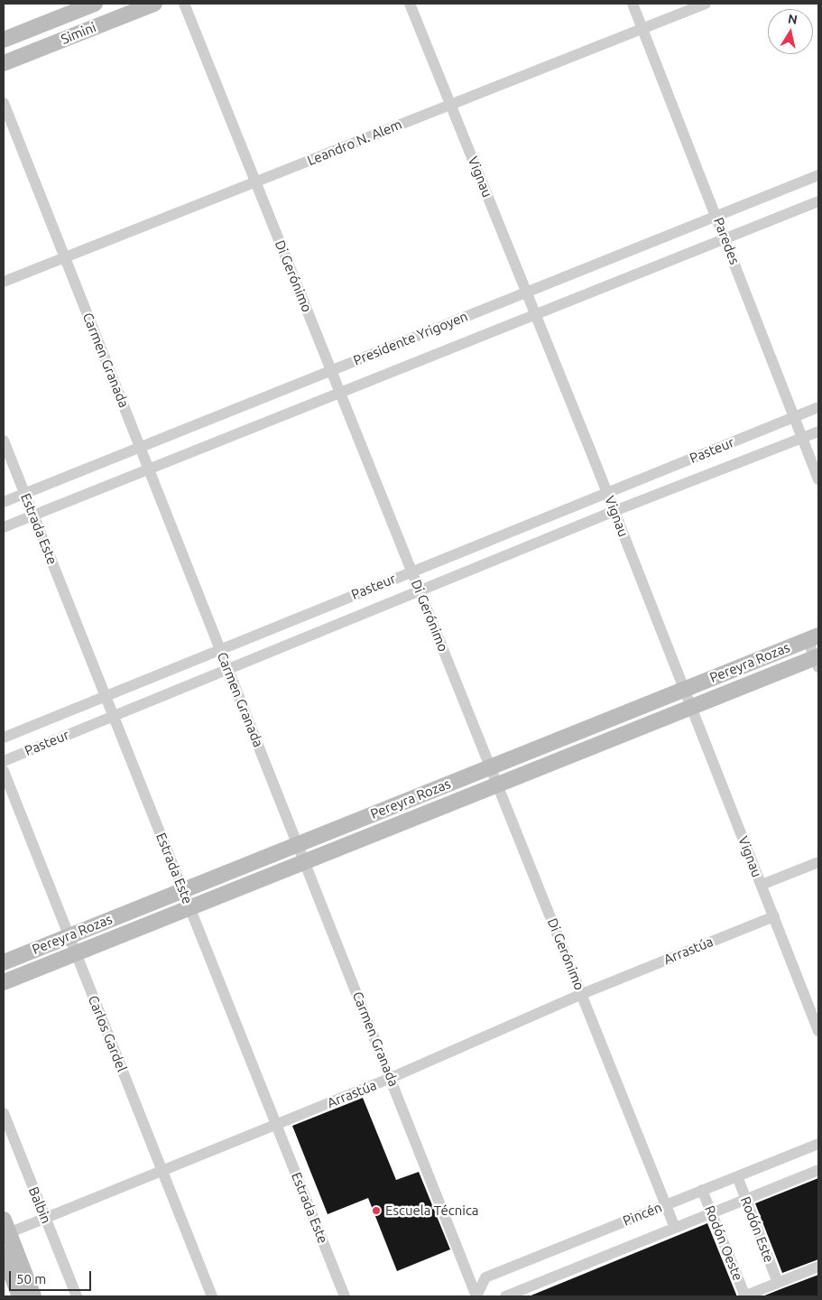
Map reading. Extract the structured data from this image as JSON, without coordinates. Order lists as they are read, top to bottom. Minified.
{"streets":{"street":["Simini","Leandro N. Alem","Vignau","Paredes","Di Gerónimo","Presidente Yrigoyen","Carmen Granada","Pasteur","Estrada Este","Pereyra Rozas","Arrastúa","Carlos Gardel","Balbin","Pincén","Rodón Este","Rodón Oeste"]},"crossings":[["Leandro N. Alem","Vignau"],["Leandro N. Alem","Paredes"],["Leandro N. Alem","Di Gerónimo"],["Leandro N. Alem","Carmen Granada"],["Vignau","Presidente Yrigoyen"],["Vignau","Pasteur"],["Vignau","Pereyra Rozas"],["Vignau","Arrastúa"],["Paredes","Presidente Yrigoyen"],["Paredes","Pasteur"],["Di Gerónimo","Presidente Yrigoyen"],["Di Gerónimo","Pasteur"],["Di Gerónimo","Pereyra Rozas"],["Di Gerónimo","Arrastúa"],["Di Gerónimo","Pincén"],["Presidente Yrigoyen","Carmen Granada"],["Presidente Yrigoyen","Estrada Este"],["Carmen Granada","Pasteur"],["Carmen Granada","Pereyra Rozas"],["Carmen Granada","Arrastúa"],["Carmen Granada","Pincén"],["Pasteur","Estrada Este"],["Estrada Este","Pereyra Rozas"],["Estrada Este","Arrastúa"],["Pereyra Rozas","Carlos Gardel"],["Arrastúa","Carlos Gardel"],["Arrastúa","Balbin"],["Pincén","Rodón Este"],["Pincén","Rodón Oeste"]],"places":["Escuela Técnica"],"scale_bar":"50 m","north":"top"}
